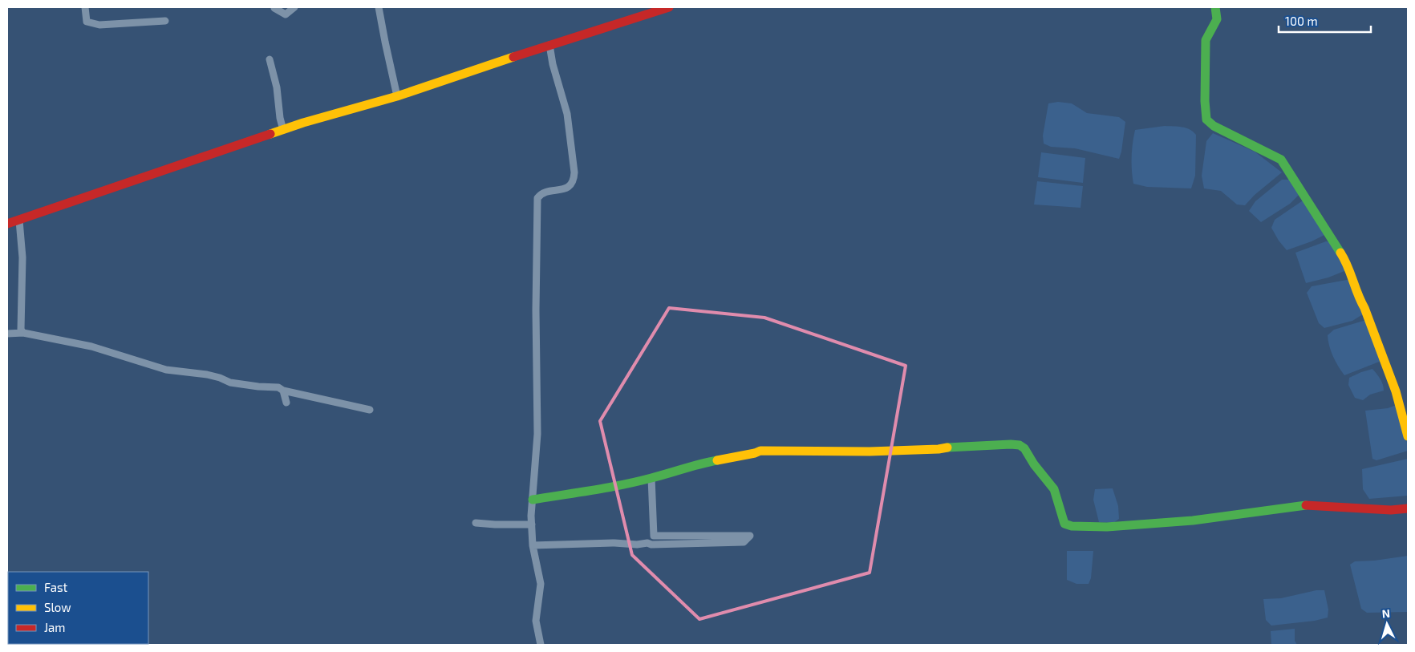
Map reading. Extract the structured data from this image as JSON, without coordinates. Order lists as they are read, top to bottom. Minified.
{"legend":["Fast","Slow","Jam"],"scale_bar":"100 m","north":"top"}
